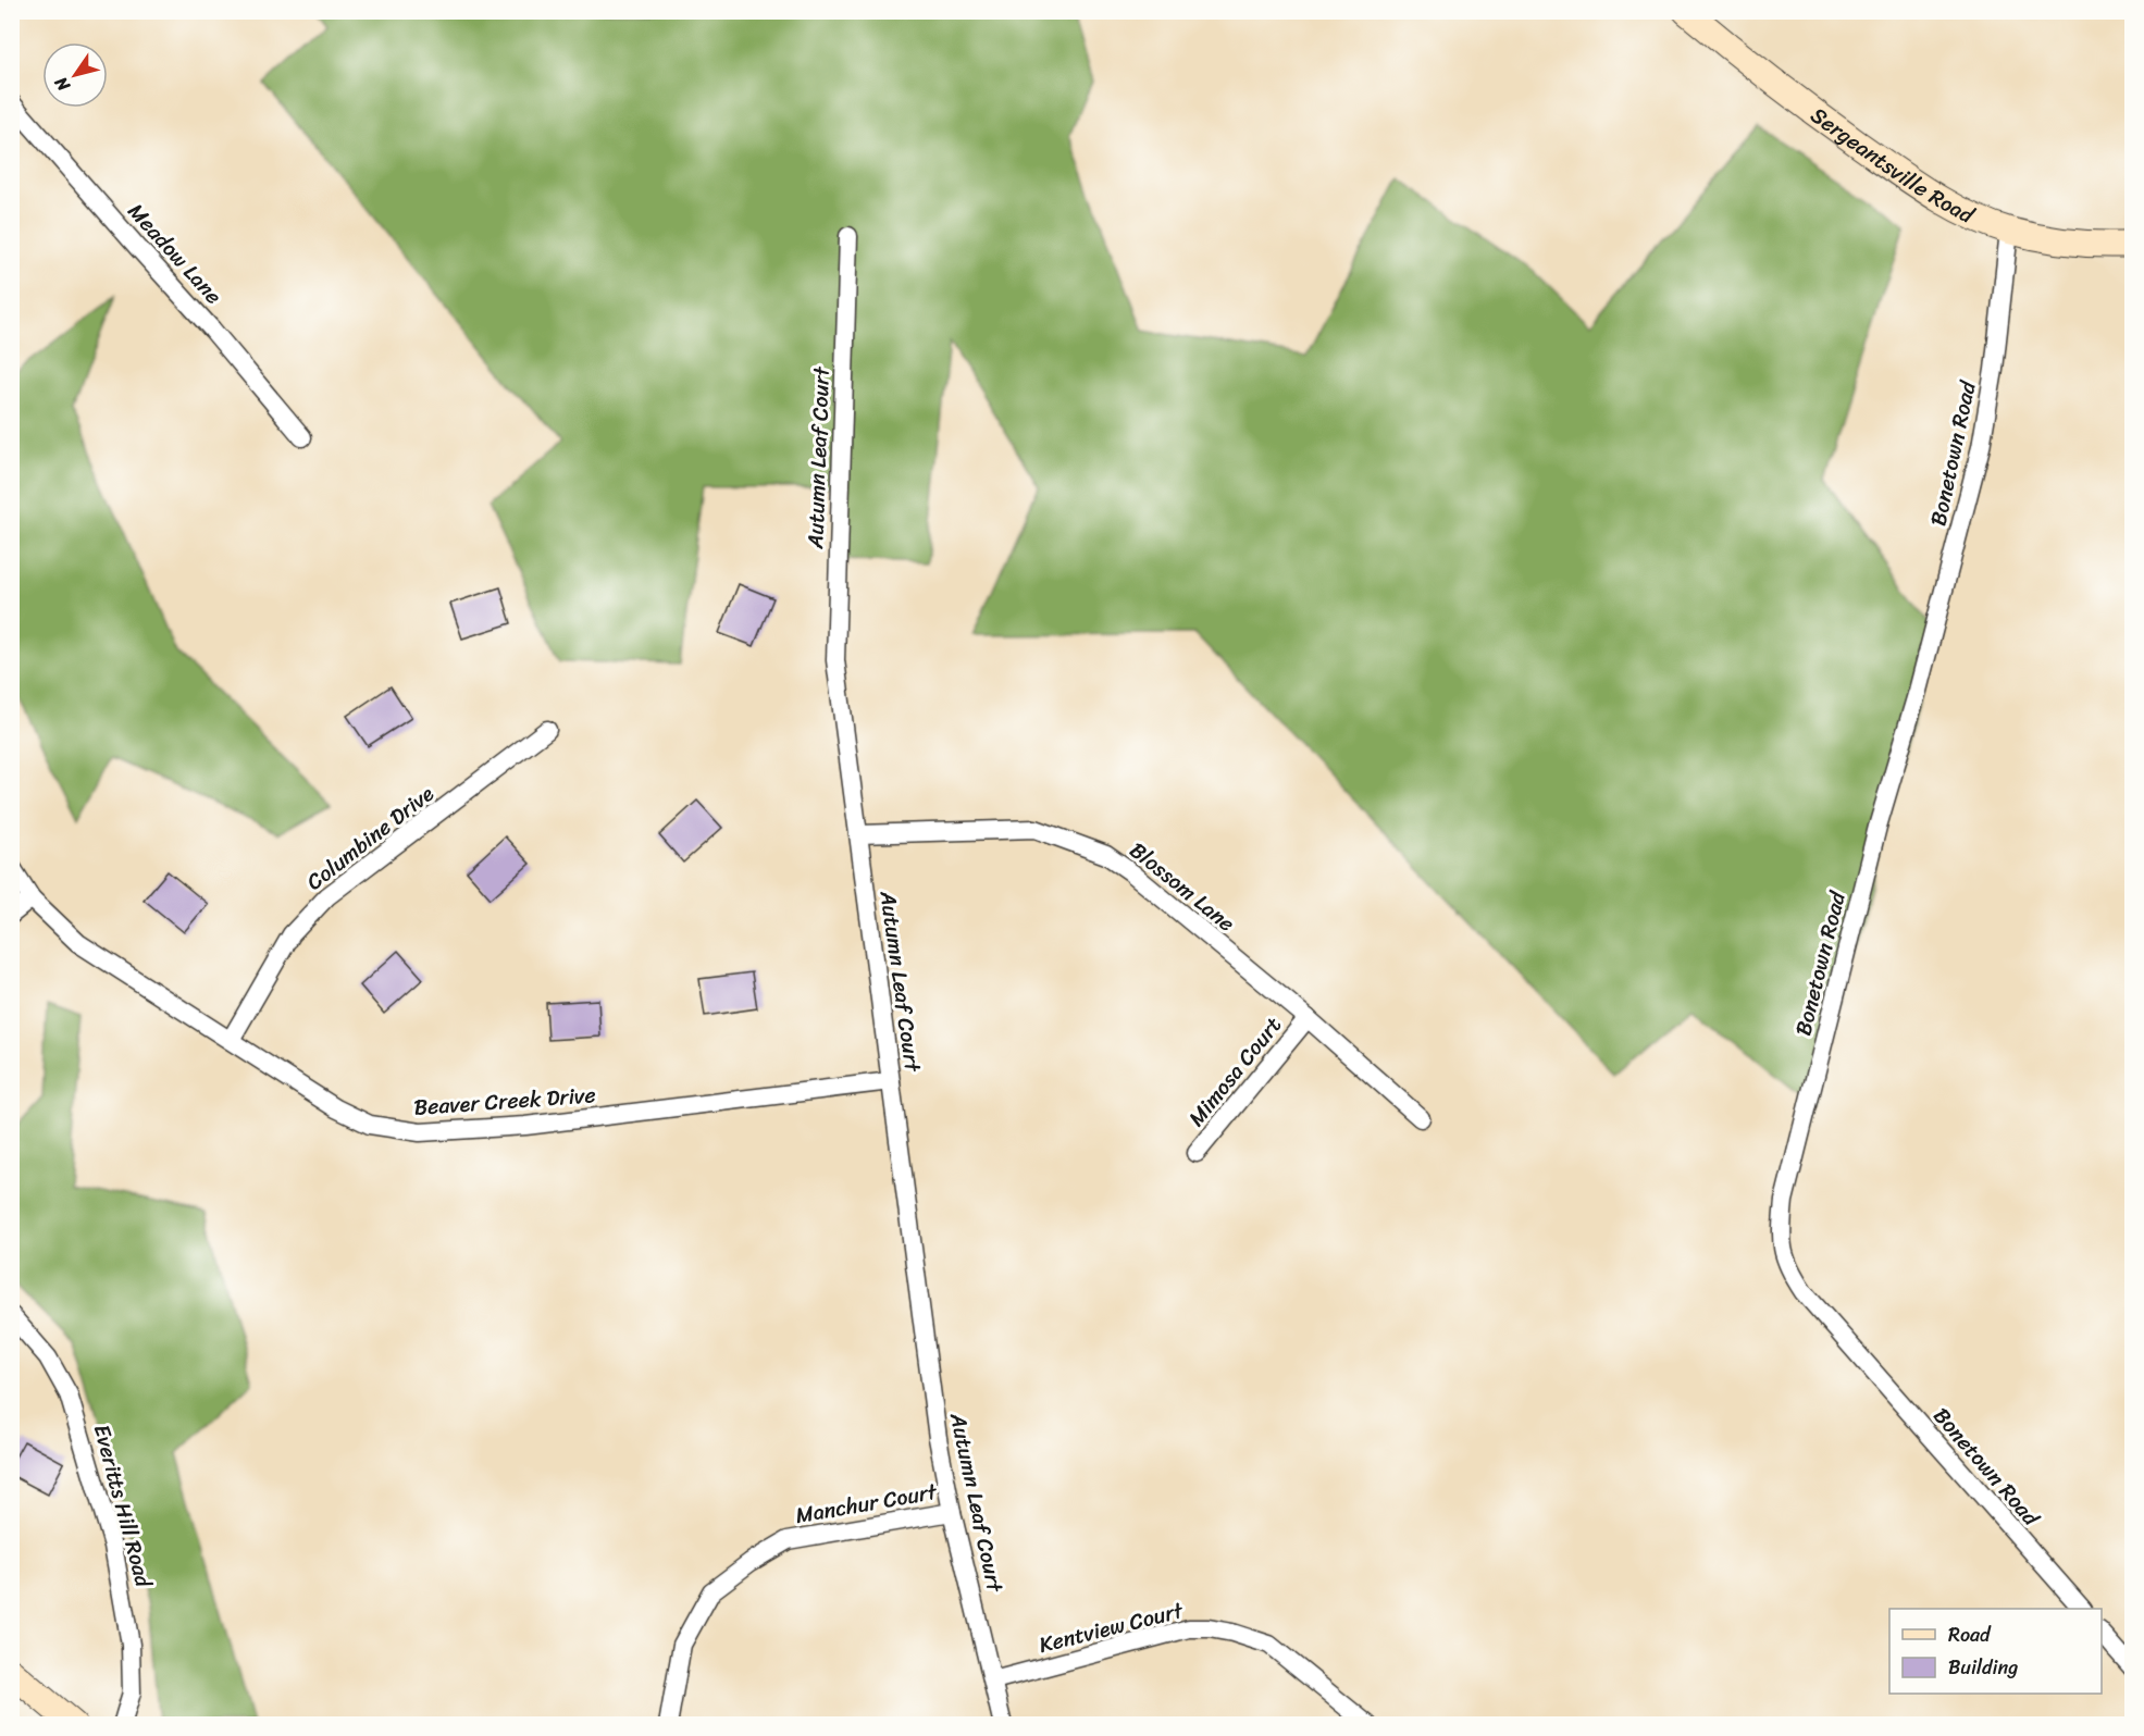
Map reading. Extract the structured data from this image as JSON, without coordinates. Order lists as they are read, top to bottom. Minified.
{"streets":{"main road":["Sergeantsville Road"],"street":["Meadow Lane","Bonetown Road","Autumn Leaf Court","Columbine Drive","Blossom Lane","Mimosa Court","Beaver Creek Drive","Manchur Court","Everitts Hill Road","Kentview Court"]},"crossings":[["Sergeantsville Road","Bonetown Road"],["Autumn Leaf Court","Blossom Lane"],["Autumn Leaf Court","Beaver Creek Drive"],["Autumn Leaf Court","Manchur Court"],["Autumn Leaf Court","Kentview Court"],["Columbine Drive","Beaver Creek Drive"],["Blossom Lane","Mimosa Court"]],"legend":["Road","Building"],"north":"bottom left"}
